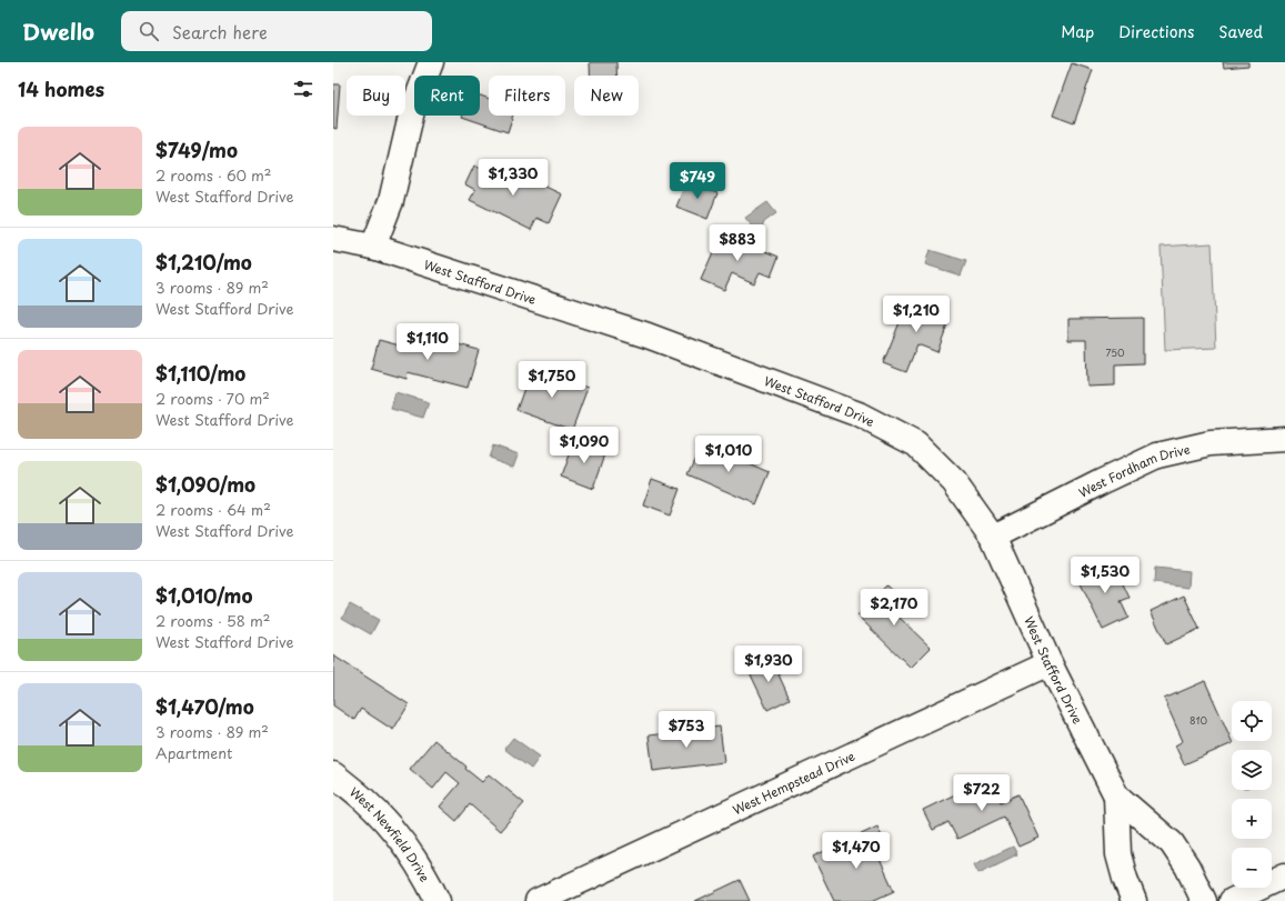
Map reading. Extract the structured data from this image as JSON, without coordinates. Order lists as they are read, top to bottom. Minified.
{"streets":{"street":["West Stafford Drive","West Fordham Drive","West Hempstead Drive","West Newfield Drive"]},"crossings":[["West Stafford Drive","West Fordham Drive"],["West Stafford Drive","West Hempstead Drive"]],"house_numbers":["750","810"],"page":{"header":"Dwello","search":"Search here","nav":["Map","Directions","Saved"],"heading":"14 homes","chip":["Buy","Rent","Filters","New"],"list":[{"name":"$749/mo","note":"2 rooms · 60 m² · West Stafford Drive"},{"name":"$1,210/mo","note":"3 rooms · 89 m² · West Stafford Drive"},{"name":"$1,110/mo","note":"2 rooms · 70 m² · West Stafford Drive"},{"name":"$1,090/mo","note":"2 rooms · 64 m² · West Stafford Drive"},{"name":"$1,010/mo","note":"2 rooms · 58 m² · West Stafford Drive"},{"name":"$1,470/mo","note":"3 rooms · 89 m² · Apartment"}],"price":["$1,330","$749","$883","$1,210","$1,110","$1,750","$1,090","$1,010","$1,530","$2,170","$1,930","$753","$722","$1,470"],"map_buttons":["+","−"]}}
